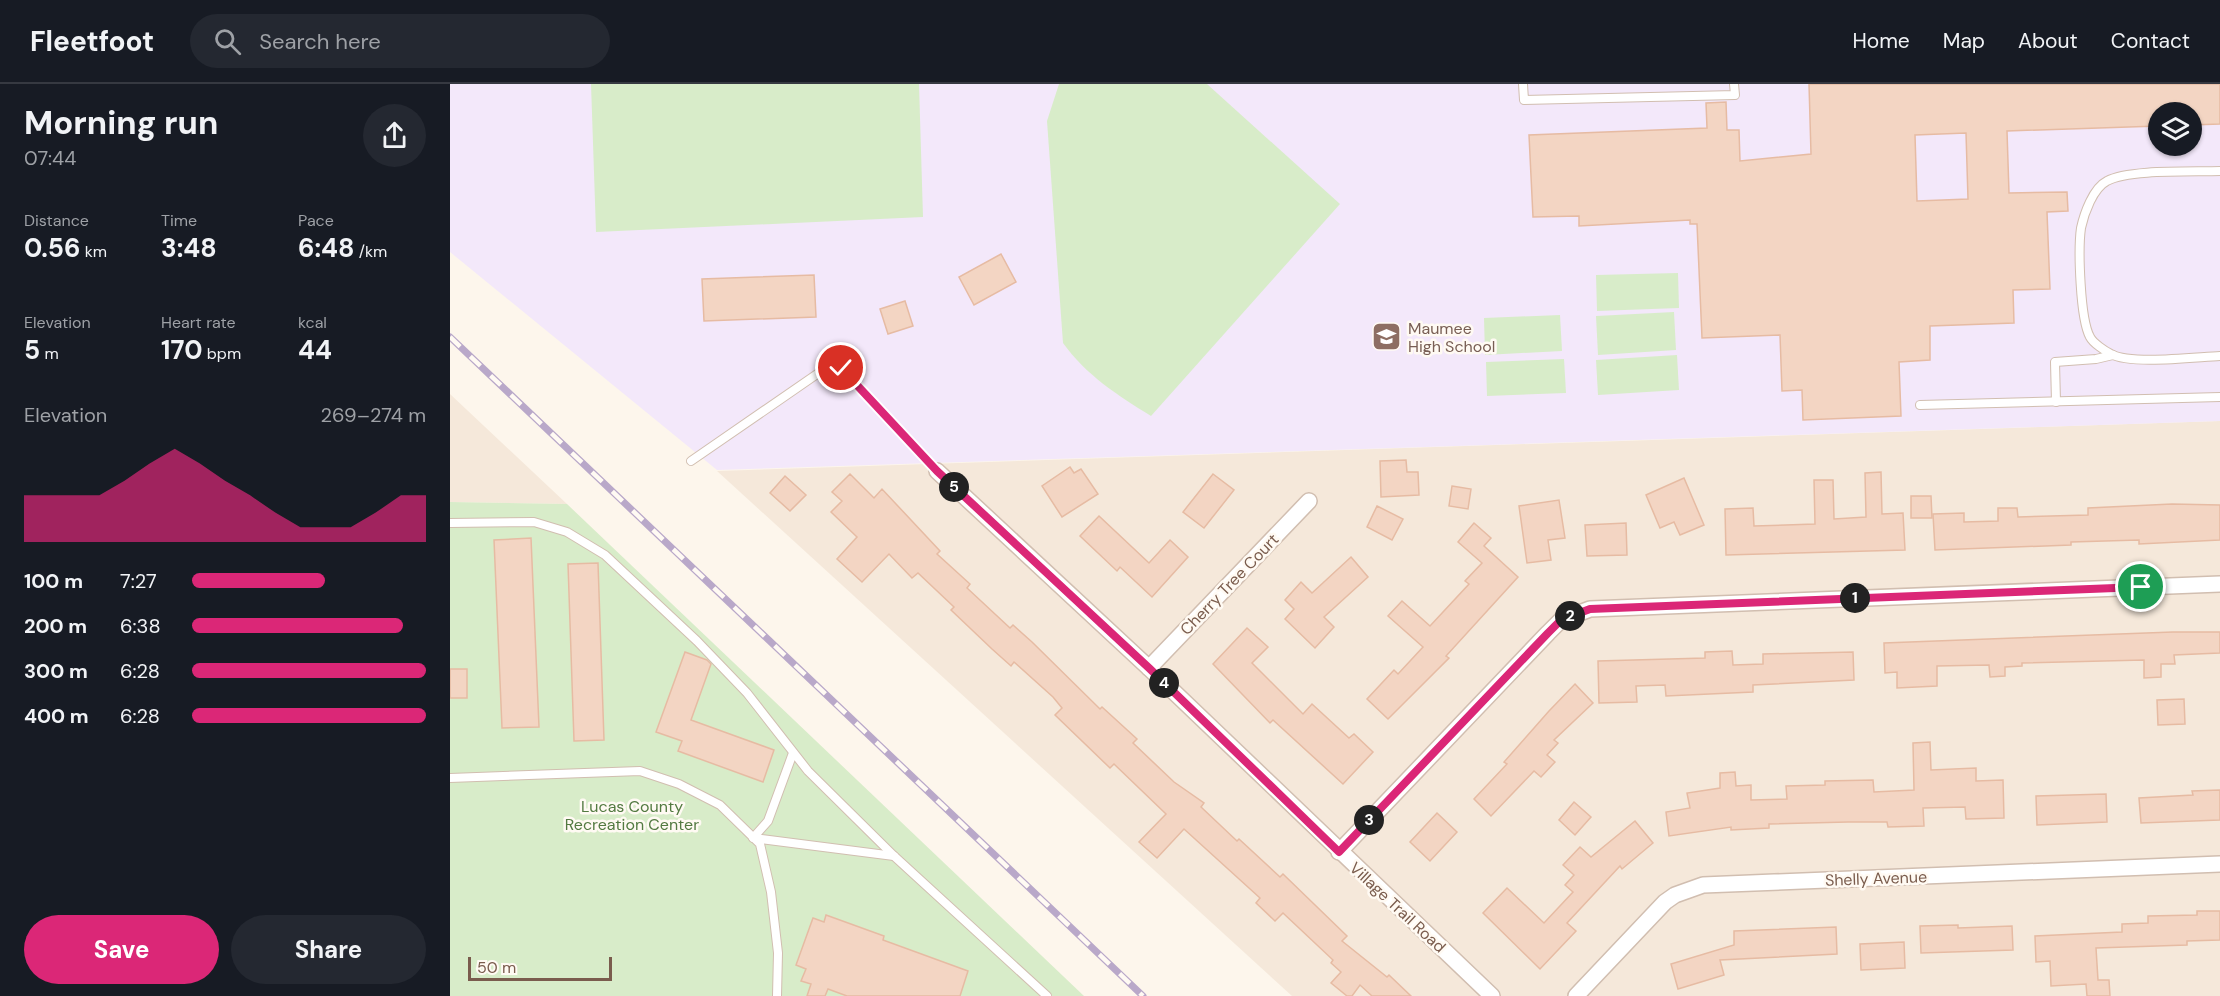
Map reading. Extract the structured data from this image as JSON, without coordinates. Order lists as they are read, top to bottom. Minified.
{"streets":{"street":["Cherry Tree Court","Shelly Avenue","Village Trail Road"]},"crossings":[["Cherry Tree Court","Village Trail Road"]],"parks":["Lucas County Recreation Center"],"places":{"school or university":["Maumee High School"]},"scale_bar":"50 m","page":{"header":"Fleetfoot","search":"Search here","nav":["Home","Map","About","Contact"],"heading":["Morning run","07:44"],"stats":[["Distance","0.56 km"],["Time","3:48"],["Pace","6:48 /km"],["Elevation","5 m"],["Heart rate","170 bpm"],["kcal","44"]],"chart":["Elevation","269–274 m"],"pins":["5","1","2","4","3"],"list":[{"name":"100 m","note":"7:27"},{"name":"200 m","note":"6:38"},{"name":"300 m","note":"6:28"},{"name":"400 m","note":"6:28"}],"buttons":["Save","Share"],"scale":"50 m"}}
